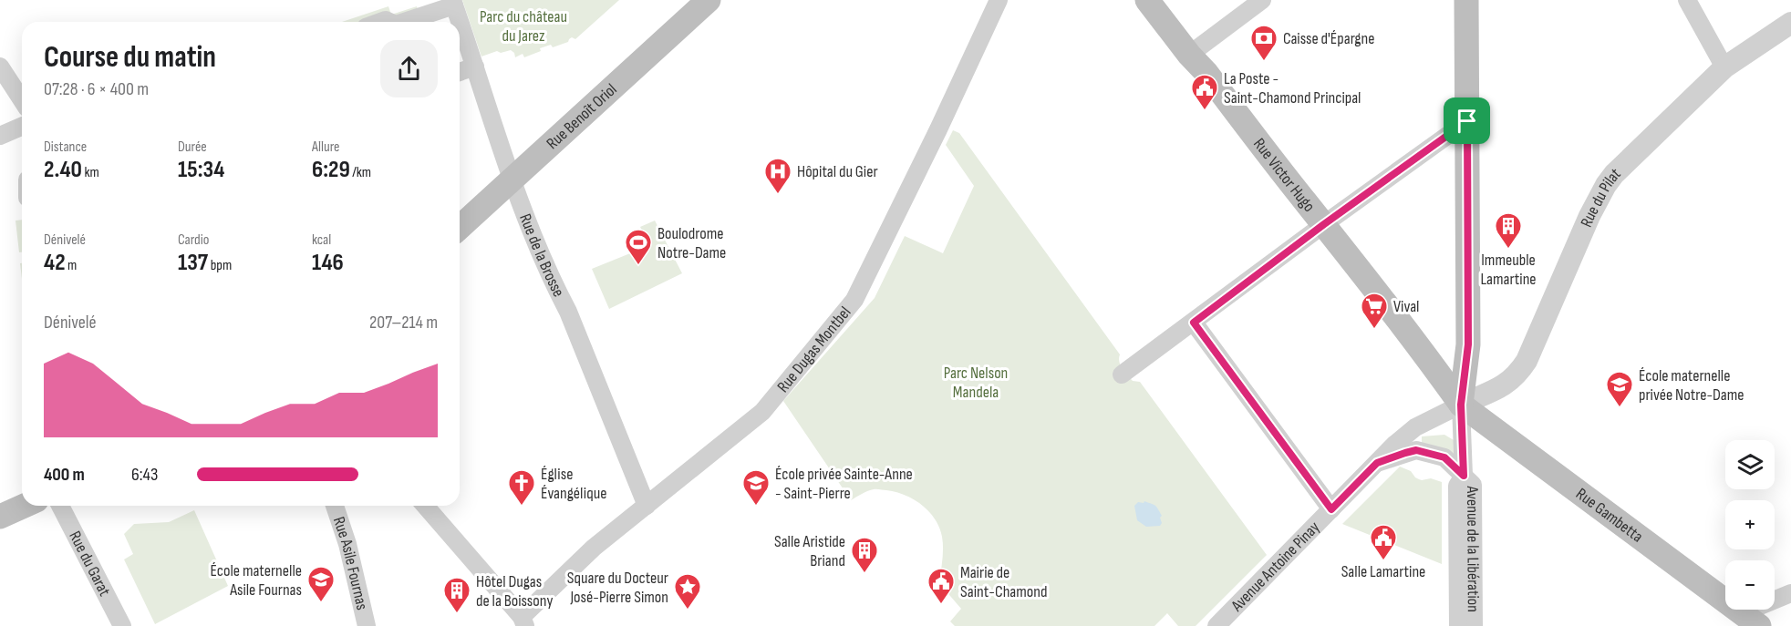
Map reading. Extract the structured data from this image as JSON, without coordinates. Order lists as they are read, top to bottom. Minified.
{"streets":{"main road":["Rue Benoît Oriol","Rue Victor Hugo","Rue Gambetta","Avenue de la Libération"],"street":["Rue du Pilat","Rue de la Brosse","Rue Dugas Montbel","Rue du Garat","Rue Asile Fournas","Avenue Antoine Pinay"]},"crossings":[["Rue Benoît Oriol","Rue de la Brosse"],["Rue Victor Hugo","Rue du Pilat"],["Rue Victor Hugo","Rue Gambetta"],["Rue Victor Hugo","Avenue de la Libération"],["Rue Victor Hugo","Avenue Antoine Pinay"],["Rue du Pilat","Rue Gambetta"],["Rue du Pilat","Avenue de la Libération"],["Rue du Pilat","Avenue Antoine Pinay"],["Rue de la Brosse","Rue Dugas Montbel"],["Rue Gambetta","Avenue de la Libération"],["Rue Gambetta","Avenue Antoine Pinay"],["Avenue de la Libération","Avenue Antoine Pinay"]],"parks":["Parc du château du Jarez","Parc Nelson Mandela"],"places":{"bank":["Caisse d'Épargne"],"public building":["La Poste - Saint-Chamond Principal","Salle Lamartine","Mairie de Saint-Chamond"],"hospital":["Hôpital du Gier"],"building":["Immeuble Lamartine","Salle Aristide Briand","Hôtel Dugas de la Boissony"],"sports":["Boulodrome Notre-Dame"],"supermarket":["Vival"],"school or university":["École maternelle privée Notre-Dame","École privée Sainte-Anne - Saint-Pierre","École maternelle Asile Fournas"],"church":["Église Évangélique"],"place":["Square du Docteur José-Pierre Simon"]},"page":{"heading":["Course du matin","07:28 · 6 × 400 m"],"stats":[["Distance","2.40 km"],["Durée","15:34"],["Allure","6:29 /km"],["Dénivelé","42 m"],["Cardio","137 bpm"],["kcal","146"]],"chart":["Dénivelé","207–214 m"],"map_buttons":["+","−"],"list":[{"name":"400 m","note":"6:43"}]}}
